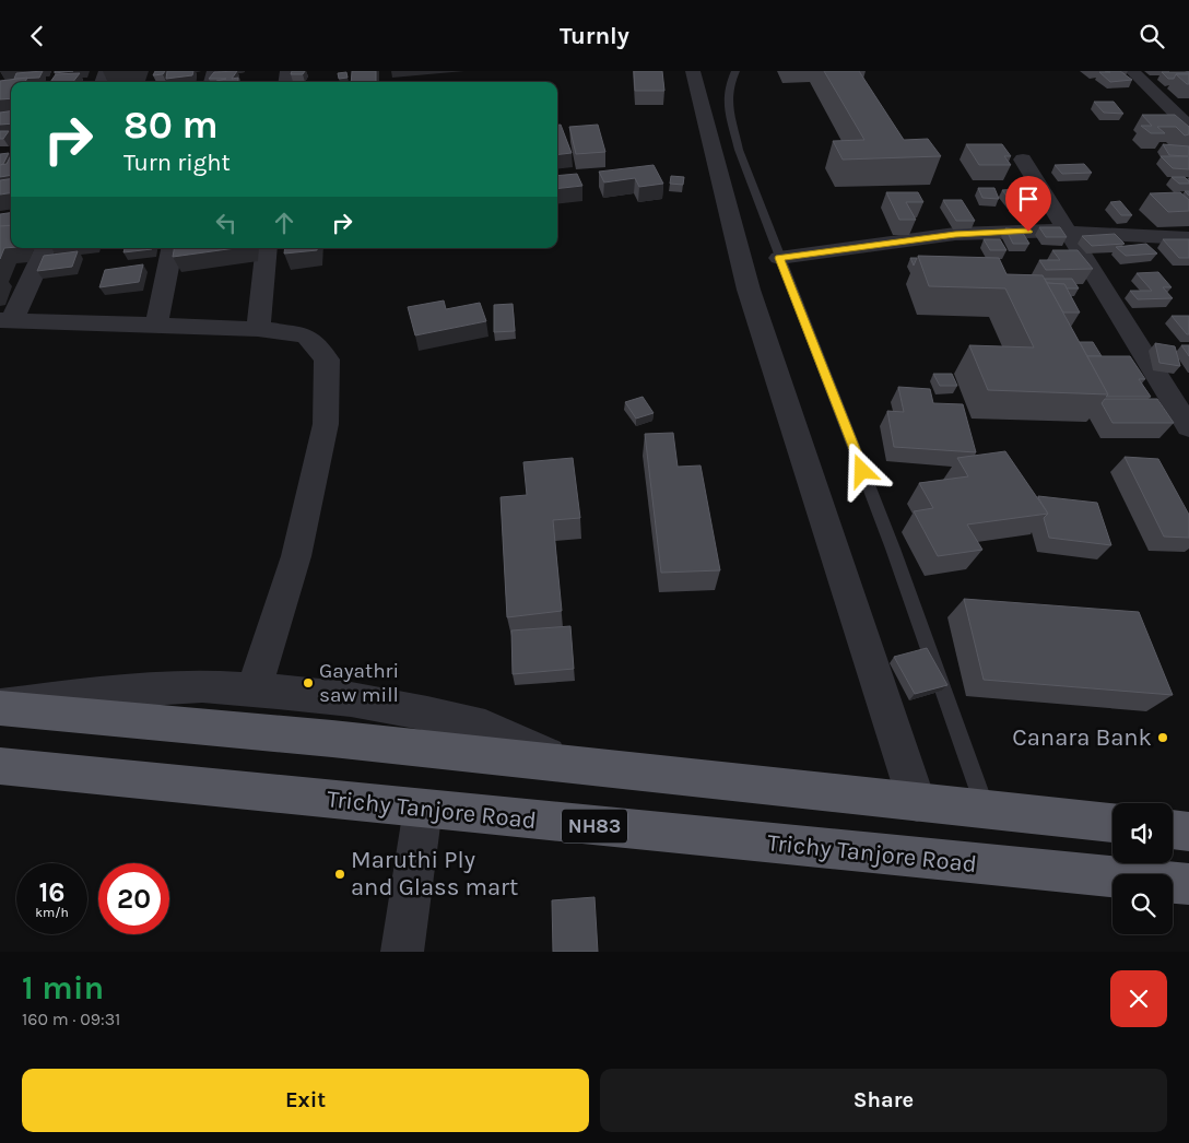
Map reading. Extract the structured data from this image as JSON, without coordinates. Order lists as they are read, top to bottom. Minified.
{"streets":{"highway":["Trichy Tanjore Road","NH83"]},"places":["Gayathri saw mill","Canara Bank","Maruthi Ply and Glass mart"],"page":{"header":"Turnly","turn":["80 m","Turn right"],"speed":"16 km/h","limit":"20","heading":["1 min","160 m · 09:31"],"buttons":["Exit","Share"]}}
